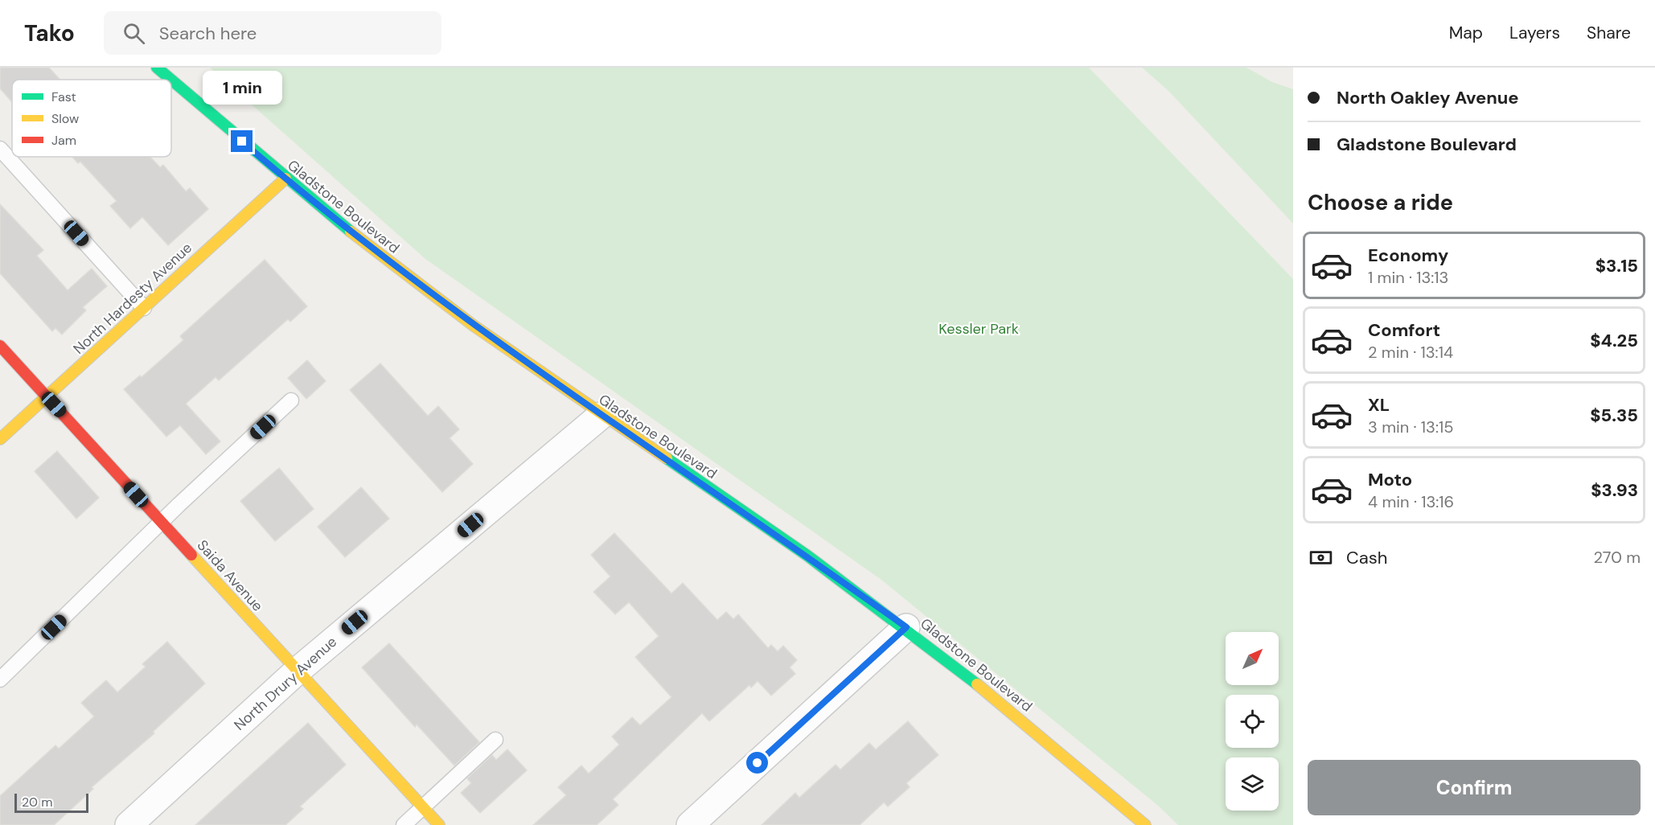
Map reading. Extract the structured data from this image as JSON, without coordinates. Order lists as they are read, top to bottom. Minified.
{"streets":{"street":["Gladstone Boulevard","North Hardesty Avenue","Saida Avenue","North Drury Avenue"]},"crossings":[["Gladstone Boulevard","North Hardesty Avenue"],["Gladstone Boulevard","North Drury Avenue"],["North Hardesty Avenue","Saida Avenue"],["Saida Avenue","North Drury Avenue"]],"parks":["Kessler Park"],"legend":["Fast","Slow","Jam"],"scale_bar":"20 m","north":"top right","page":{"header":"Tako","search":"Search here","nav":["Map","Layers","Share"],"banner":["North Oakley Avenue","Gladstone Boulevard"],"bubble":"1 min","heading":"Choose a ride","list":[{"name":"Economy","note":"1 min · 13:13","value":"$3.15"},{"name":"Comfort","note":"2 min · 13:14","value":"$4.25"},{"name":"XL","note":"3 min · 13:15","value":"$5.35"},{"name":"Moto","note":"4 min · 13:16","value":"$3.93"}],"pay":["Cash","270 m"],"buttons":"Confirm","scale":"20 m"}}
